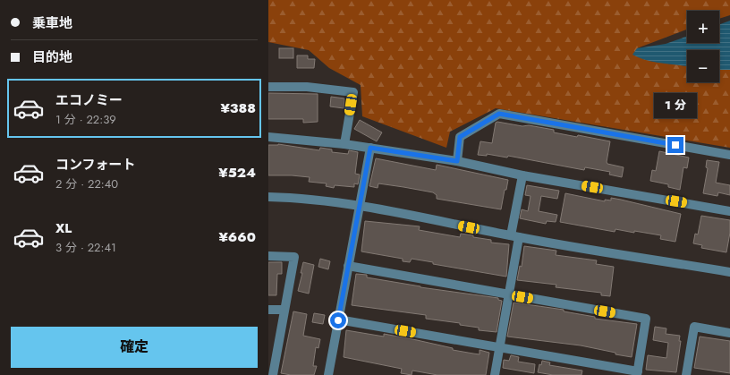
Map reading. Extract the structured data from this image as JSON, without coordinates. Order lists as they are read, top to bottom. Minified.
{"page":{"banner":["乗車地","目的地"],"map_buttons":["+","−"],"list":[{"name":"エコノミー","note":"1 分 · 22:39","value":"¥388"},{"name":"コンフォート","note":"2 分 · 22:40","value":"¥524"},{"name":"XL","note":"3 分 · 22:41","value":"¥660"}],"bubble":"1 分","buttons":"確定"}}
